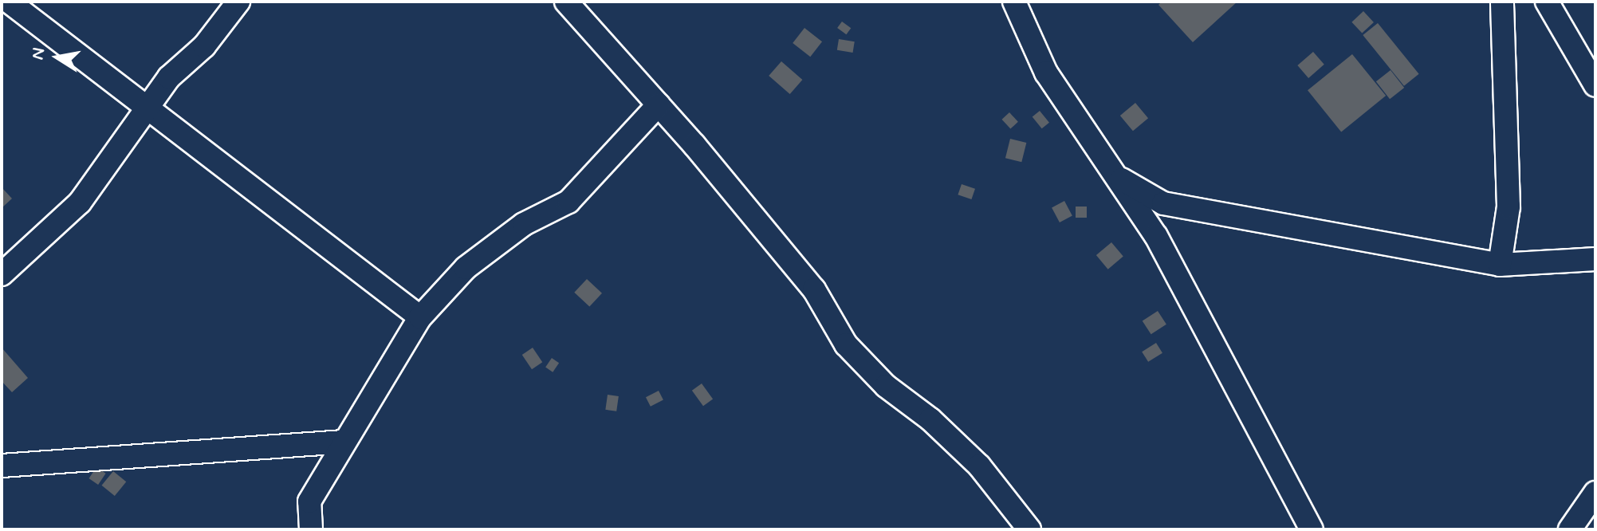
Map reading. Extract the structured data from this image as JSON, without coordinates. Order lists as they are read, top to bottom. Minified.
{"north":"left"}
